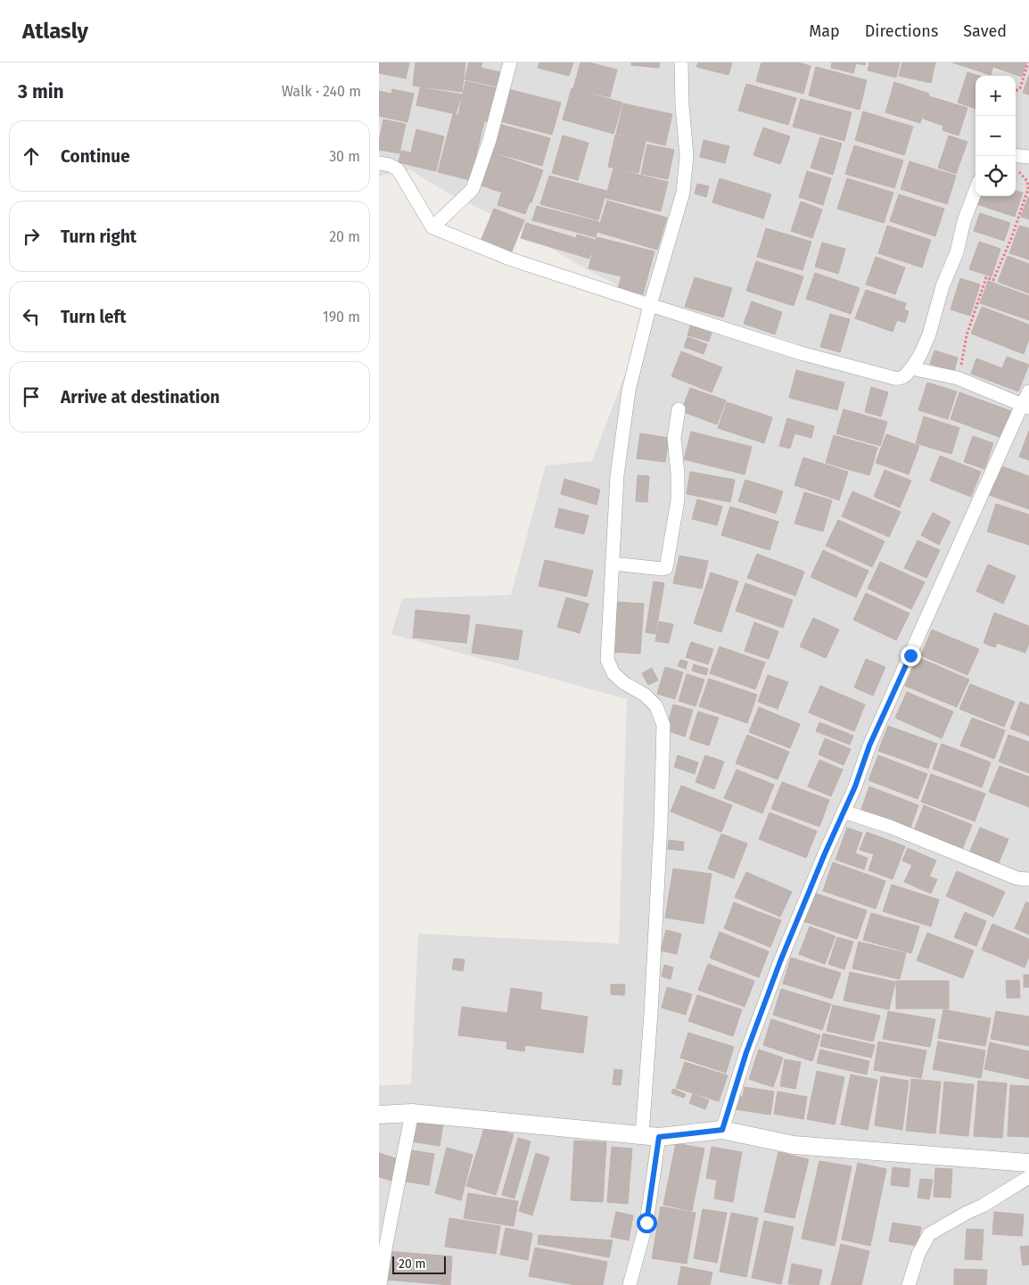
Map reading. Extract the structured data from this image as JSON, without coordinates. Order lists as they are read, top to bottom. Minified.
{"scale_bar":"20 m","page":{"header":"Atlasly","nav":["Map","Directions","Saved"],"heading":["3 min","Walk · 240 m"],"map_buttons":["+","−"],"list":[["Continue","30 m"],["Turn right","20 m"],["Turn left","190 m"],"Arrive at destination"],"scale":"20 m"}}
